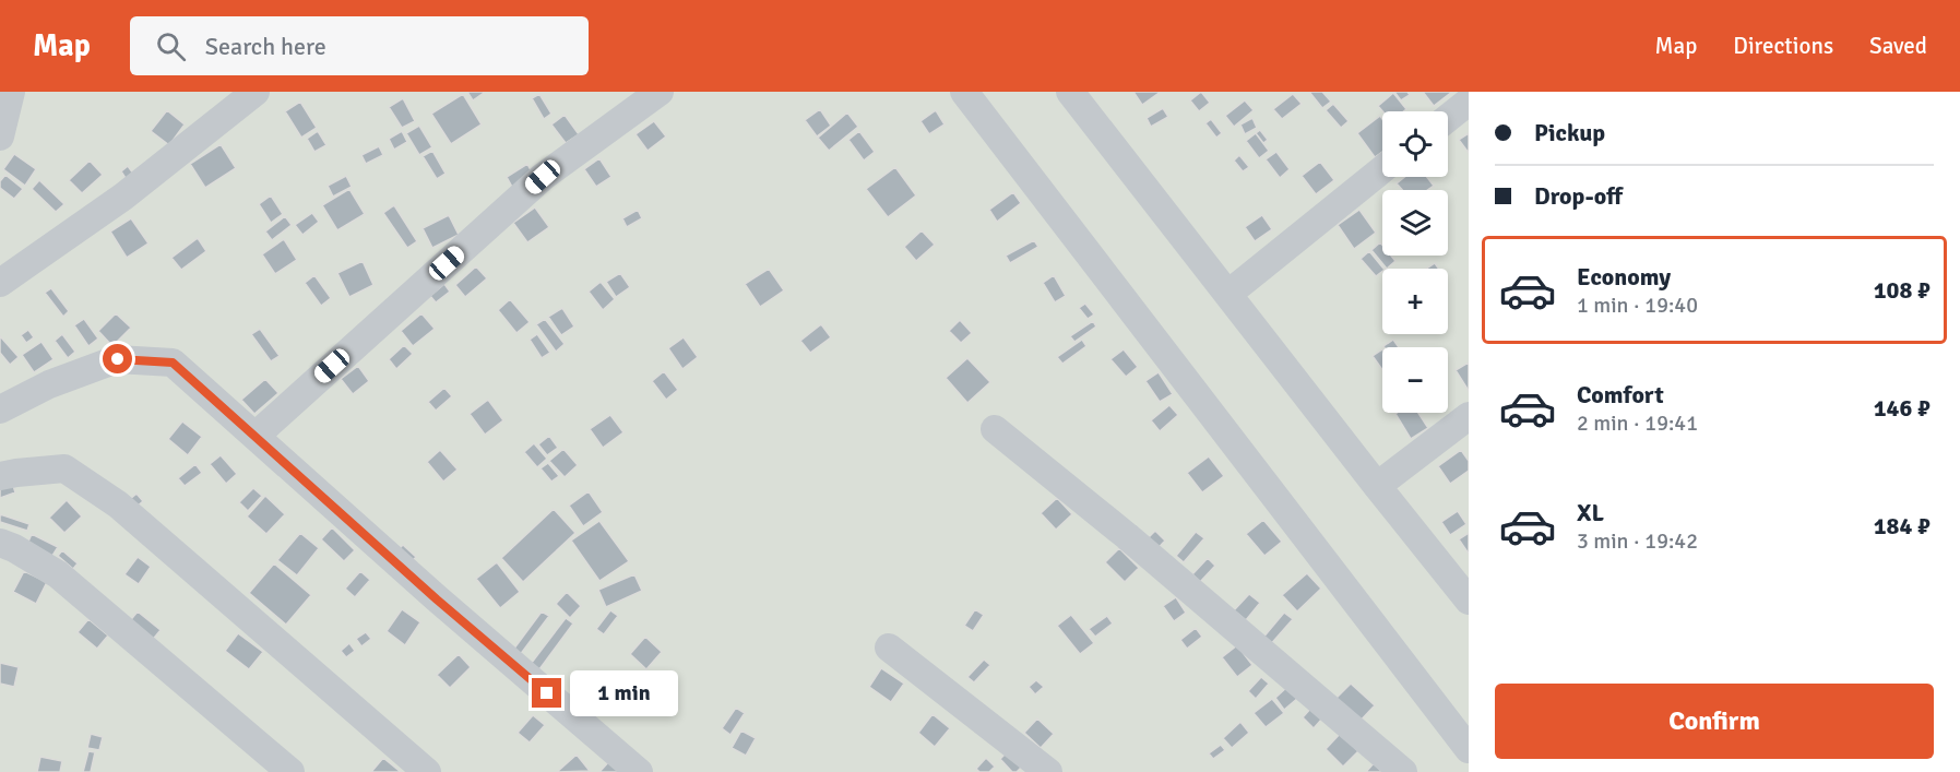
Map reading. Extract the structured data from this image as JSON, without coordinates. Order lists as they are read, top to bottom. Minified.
{"page":{"header":"Map","search":"Search here","nav":["Map","Directions","Saved"],"banner":["Pickup","Drop-off"],"map_buttons":["+","−"],"list":[{"name":"Economy","note":"1 min · 19:40","value":"108 ₽"},{"name":"Comfort","note":"2 min · 19:41","value":"146 ₽"},{"name":"XL","note":"3 min · 19:42","value":"184 ₽"}],"bubble":"1 min","buttons":"Confirm"}}
